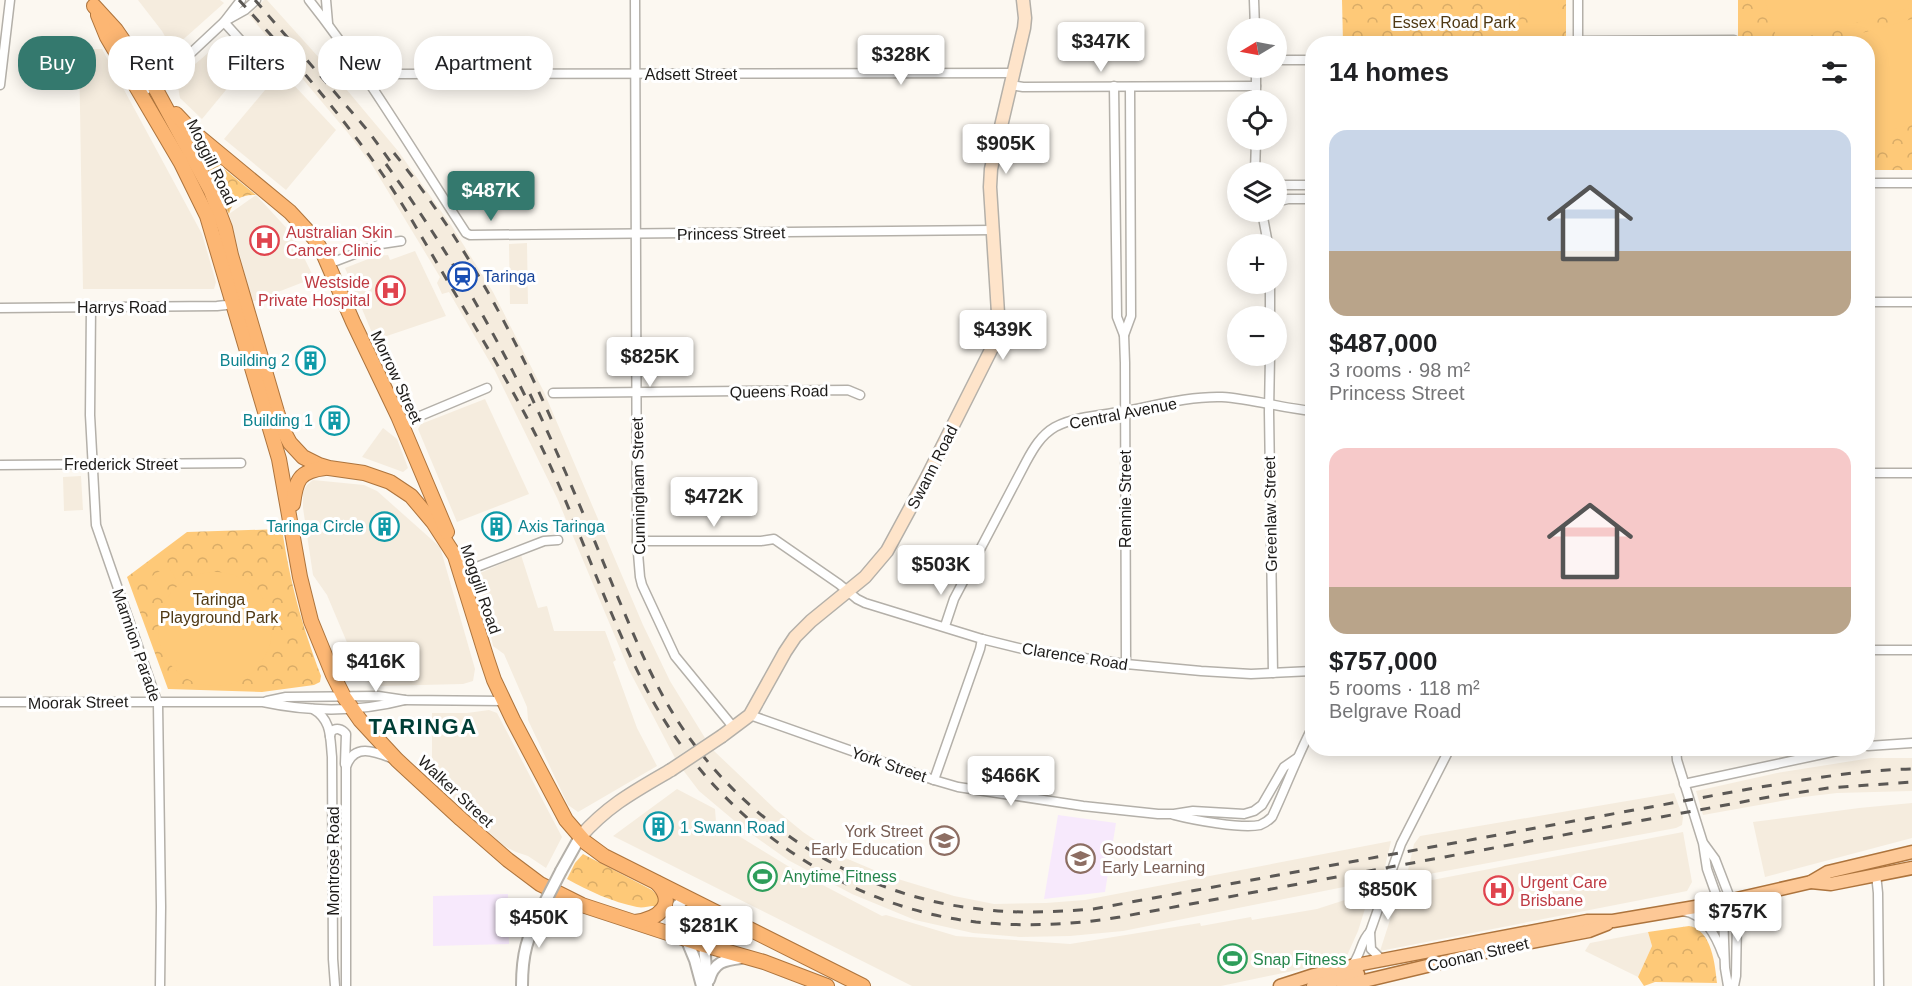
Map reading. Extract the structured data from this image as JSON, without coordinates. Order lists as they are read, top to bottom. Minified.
{"streets":{"highway":["Moggill Road","Morrow Street","Walker Street"],"main road":["Swann Road","Coonan Street"],"street":["Adsett Street","Princess Street","Harrys Road","Queens Road","Central Avenue","Frederick Street","Cunningham Street","Rennie Street","Greenlaw Street","Marmion Parade","Clarence Road","Moorak Street","York Street","Montrose Road"]},"crossings":[["Adsett Street","Swann Road"],["Adsett Street","Cunningham Street"],["Adsett Street","Rennie Street"],["Moggill Road","Harrys Road"],["Moggill Road","Morrow Street"],["Moggill Road","Swann Road"],["Moggill Road","Moorak Street"],["Moggill Road","Walker Street"],["Princess Street","Swann Road"],["Princess Street","Cunningham Street"],["Harrys Road","Marmion Parade"],["Queens Road","Cunningham Street"],["Central Avenue","Rennie Street"],["Central Avenue","Greenlaw Street"],["Central Avenue","Clarence Road"],["Frederick Street","Marmion Parade"],["Swann Road","Cunningham Street"],["Swann Road","Clarence Road"],["Swann Road","York Street"],["Cunningham Street","Clarence Road"],["Rennie Street","Clarence Road"],["Greenlaw Street","Clarence Road"],["Marmion Parade","Moorak Street"],["Moorak Street","Walker Street"],["Moorak Street","Montrose Road"]],"districts":["TARINGA"],"parks":["Essex Road Park","Taringa Playground Park"],"places":{"hospital":["Australian Skin Cancer Clinic","Westside Private Hospital","Urgent Care Brisbane"],"station":["Taringa"],"building":["Building 2","Building 1","Taringa Circle","Axis Taringa","1 Swann Road"],"school or university":["York Street Early Education","Goodstart Early Learning"],"sports":["Anytime Fitness","Snap Fitness"]},"north":"left","page":{"map_buttons":["+","−"],"price":["$347K","$328K","$905K","$487K","$439K","$825K","$472K","$503K","$416K","$466K","$850K","$757K","$450K","$281K"],"chip":["Buy","Rent","Filters","New","Apartment"],"heading":"14 homes","list":[{"name":"$487,000","note":"3 rooms · 98 m² · Princess Street"},{"name":"$757,000","note":"5 rooms · 118 m² · Belgrave Road"}]}}
